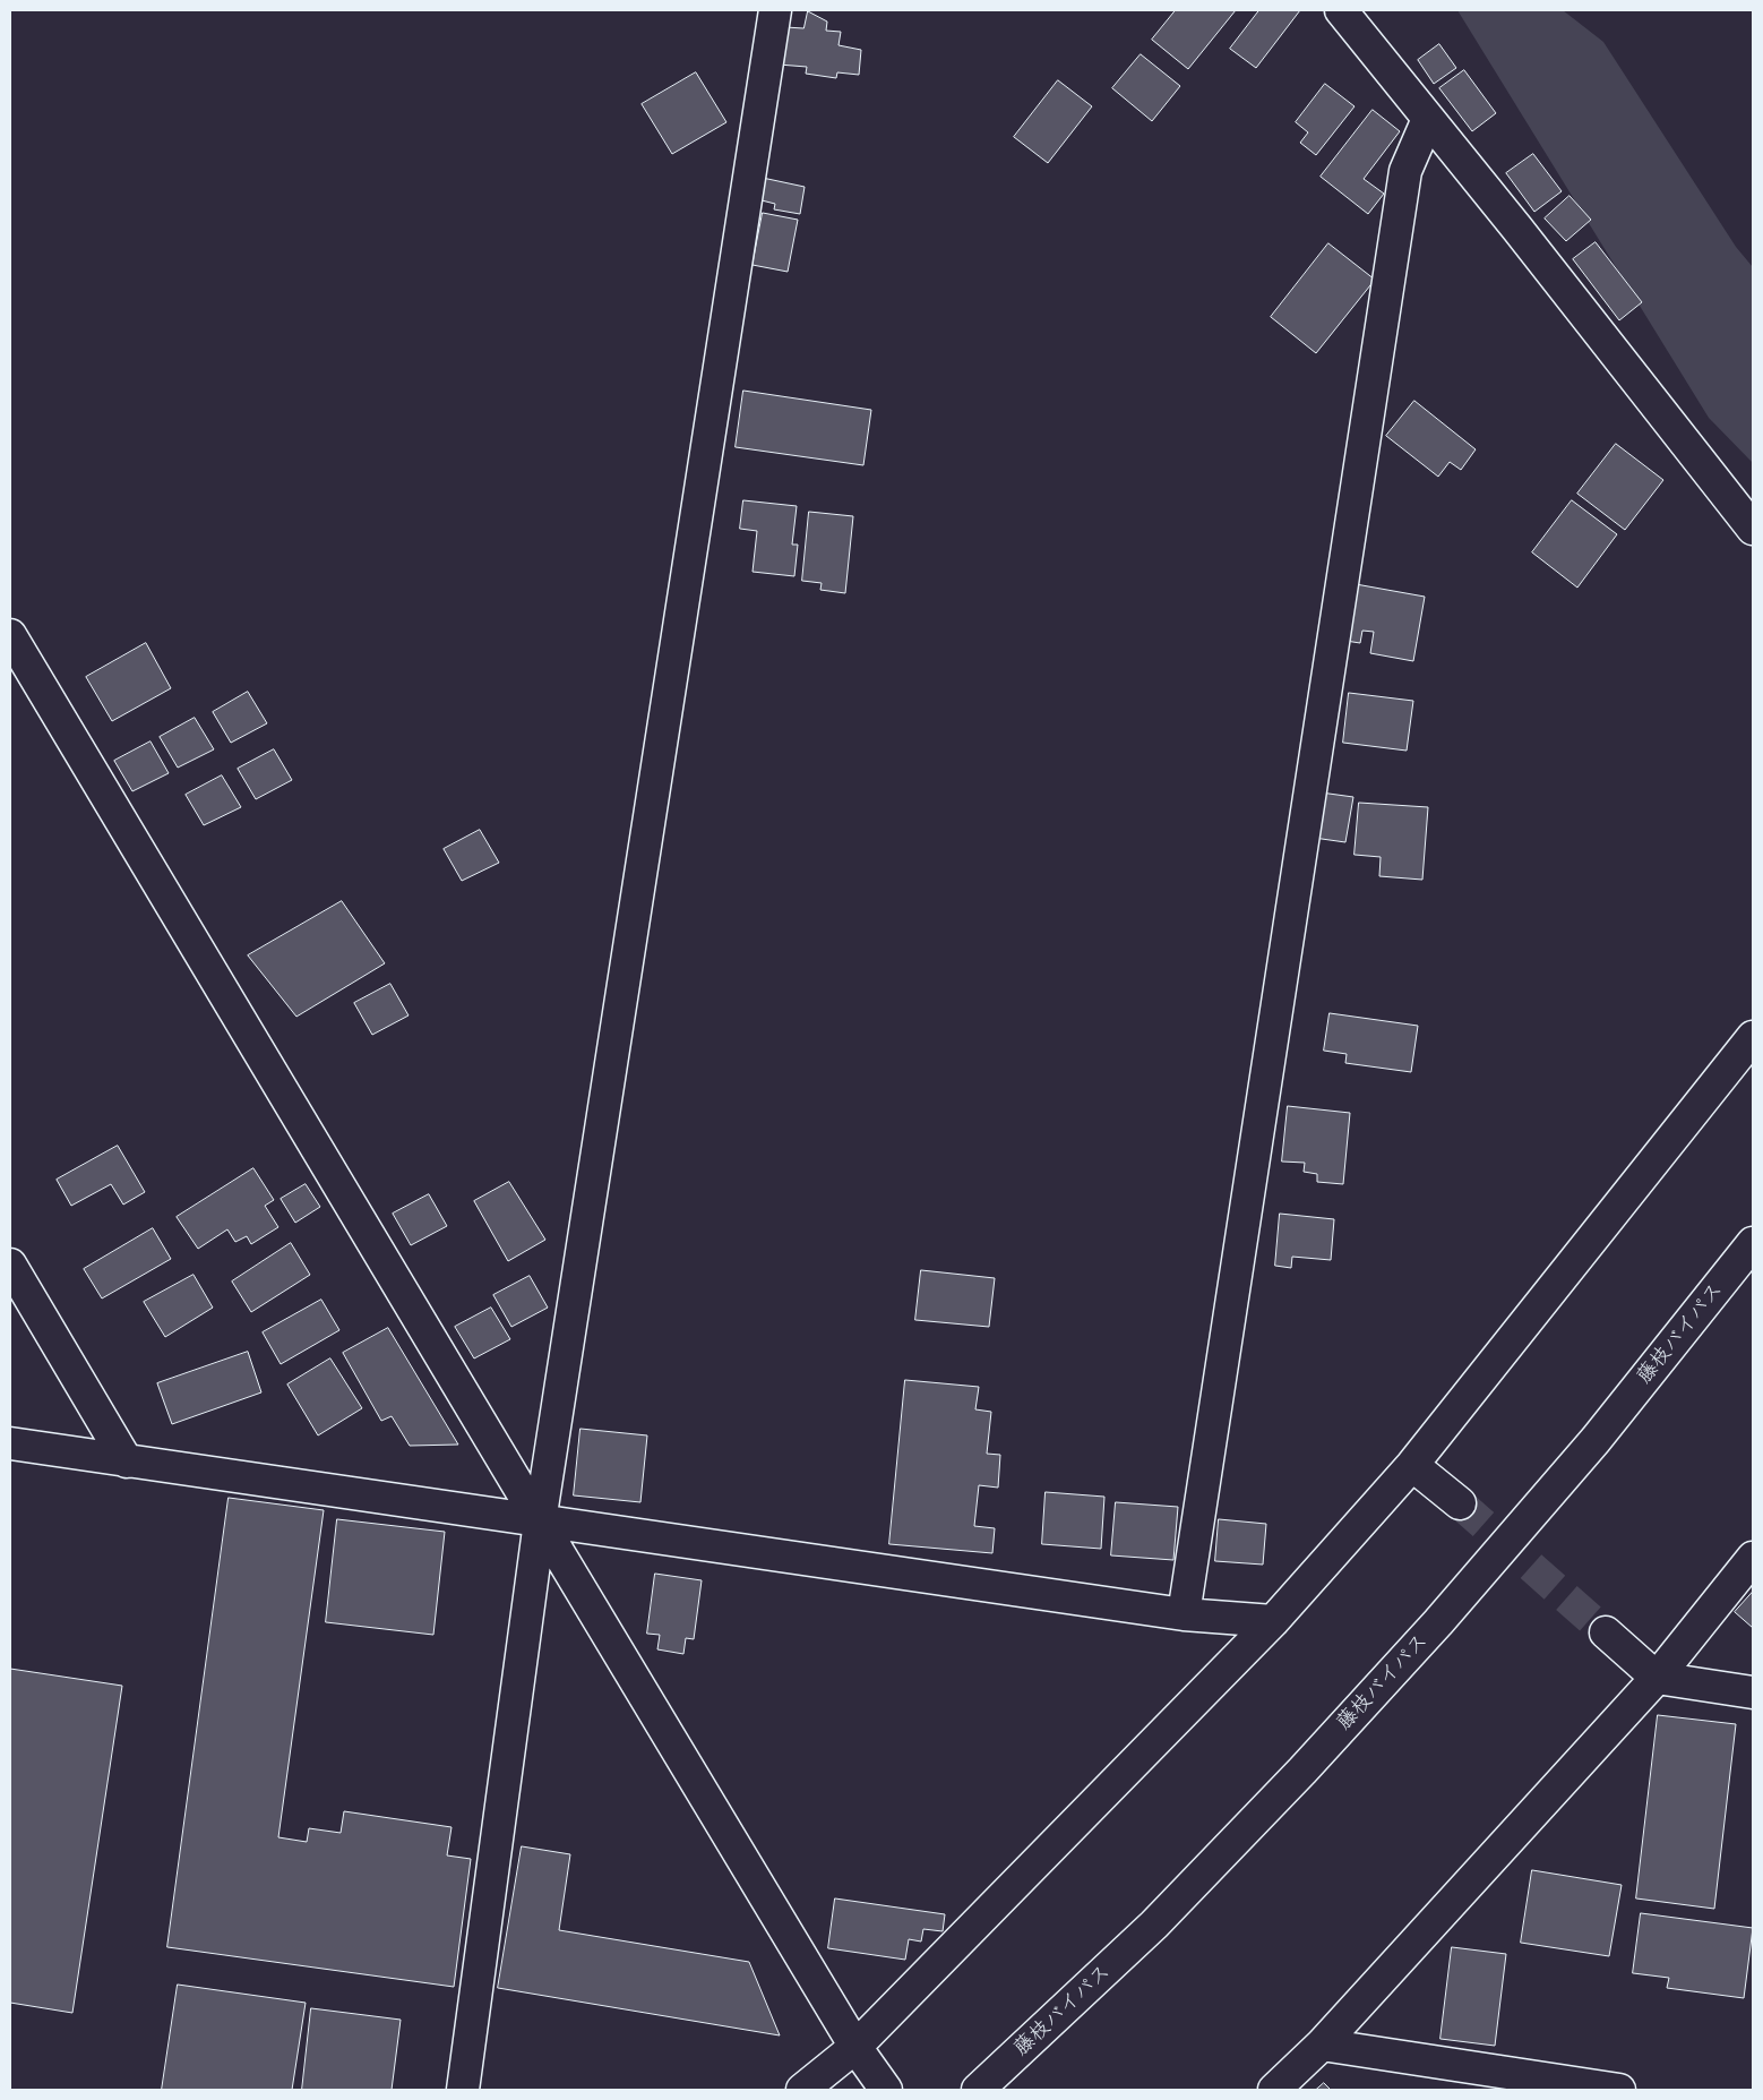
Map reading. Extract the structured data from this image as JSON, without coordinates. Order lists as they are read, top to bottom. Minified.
{"streets":{"main road":["藤枝バイパス"]}}
